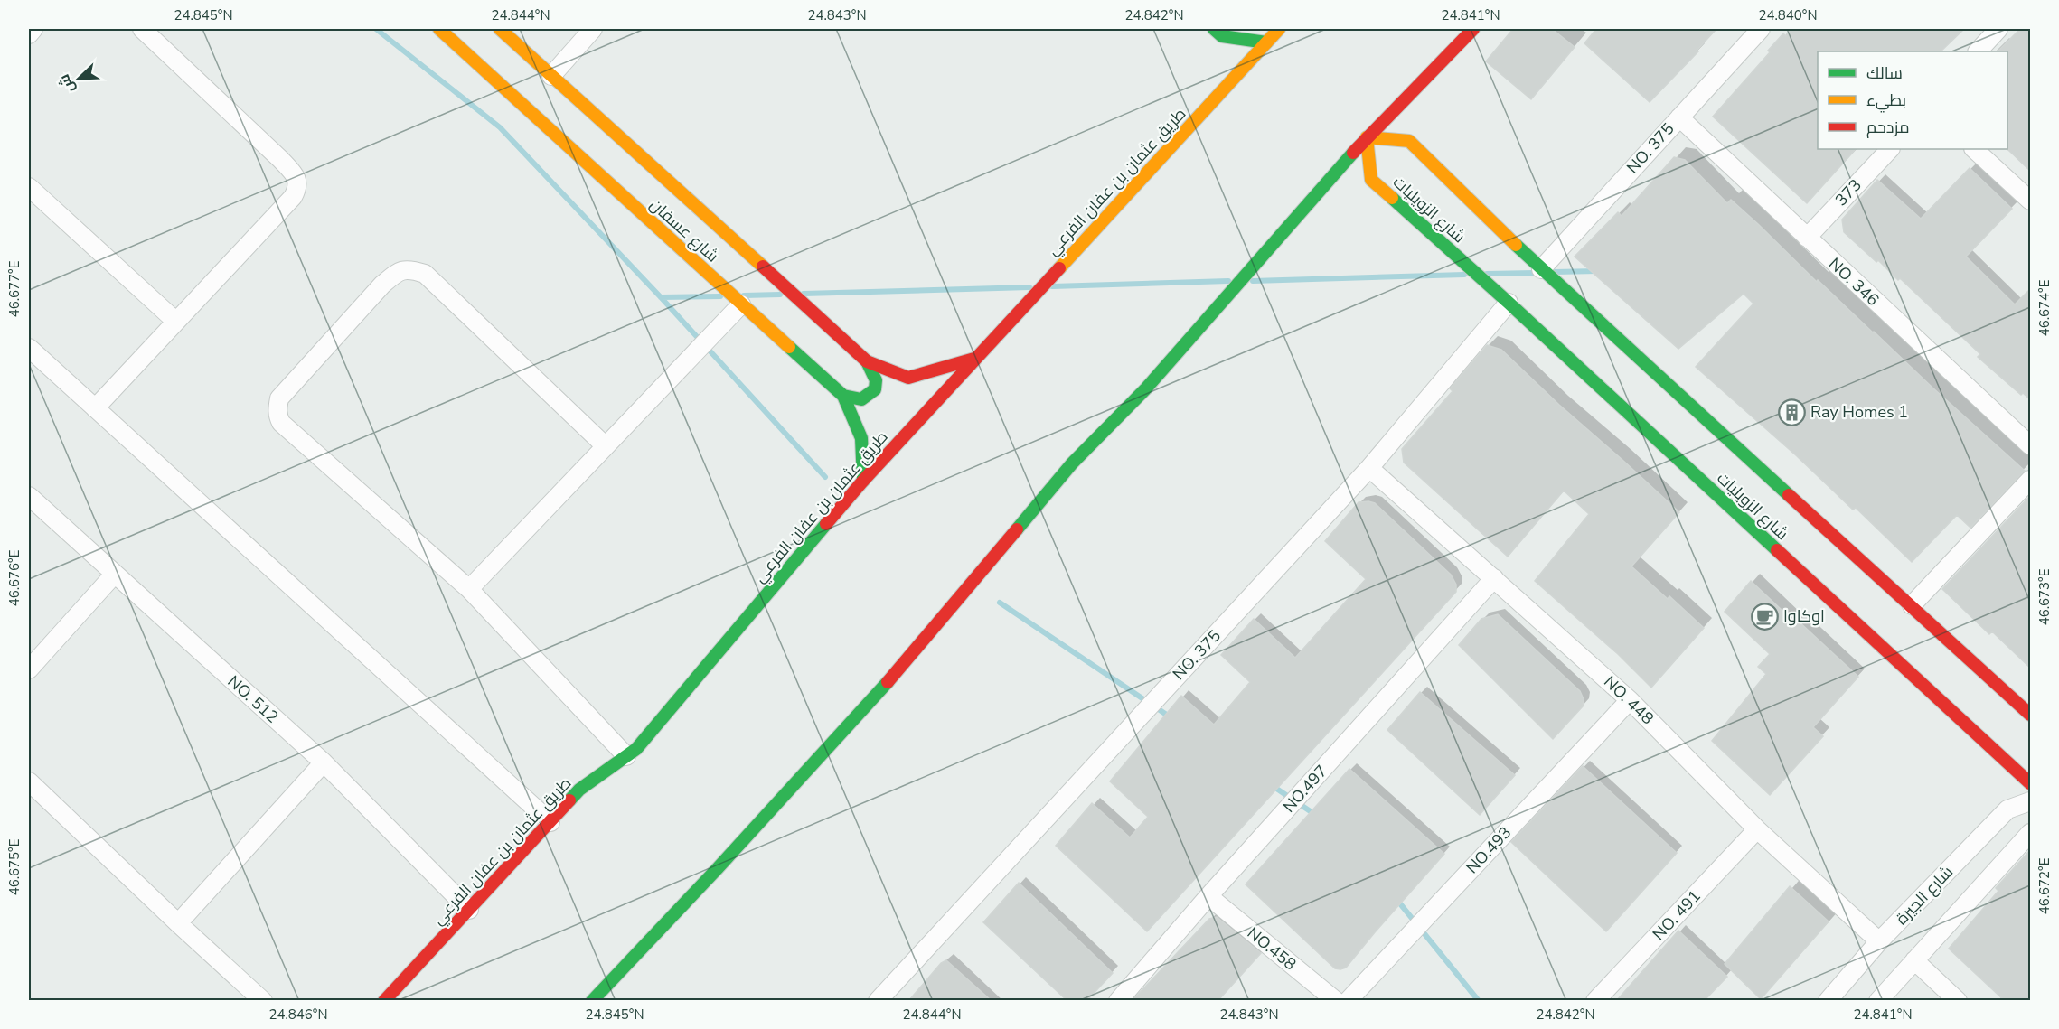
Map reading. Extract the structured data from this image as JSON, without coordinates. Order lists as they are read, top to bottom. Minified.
{"streets":{"street":["NO. 375","طريق عثمان بن عفان الفرعي","373","شارع الزويليات","شارع عسفان","NO. 346","NO. 512","NO. 448","NO.497","NO.493","شارع الجيرة","NO. 491","NO.458"]},"crossings":[["NO. 375","شارع الزويليات"],["NO. 375","NO. 346"],["NO. 375","NO. 448"],["طريق عثمان بن عفان الفرعي","شارع عسفان"],["طريق عثمان بن عفان الفرعي","NO. 512"],["373","NO. 346"],["NO. 448","NO.497"],["NO. 448","NO.493"],["NO. 448","شارع الجيرة"],["NO. 448","NO. 491"],["NO.497","NO.458"]],"places":{"building":["Ray Homes 1"],"cafe":["اوكاوا"]},"legend":["سالك","بطيء","مزدحم"],"north":"bottom left","coordinates":["24.845°N","24.844°N","24.843°N","24.842°N","24.841°N","24.840°N","46.677°E","46.674°E","46.676°E","46.673°E","46.675°E","46.672°E","24.846°N"]}
